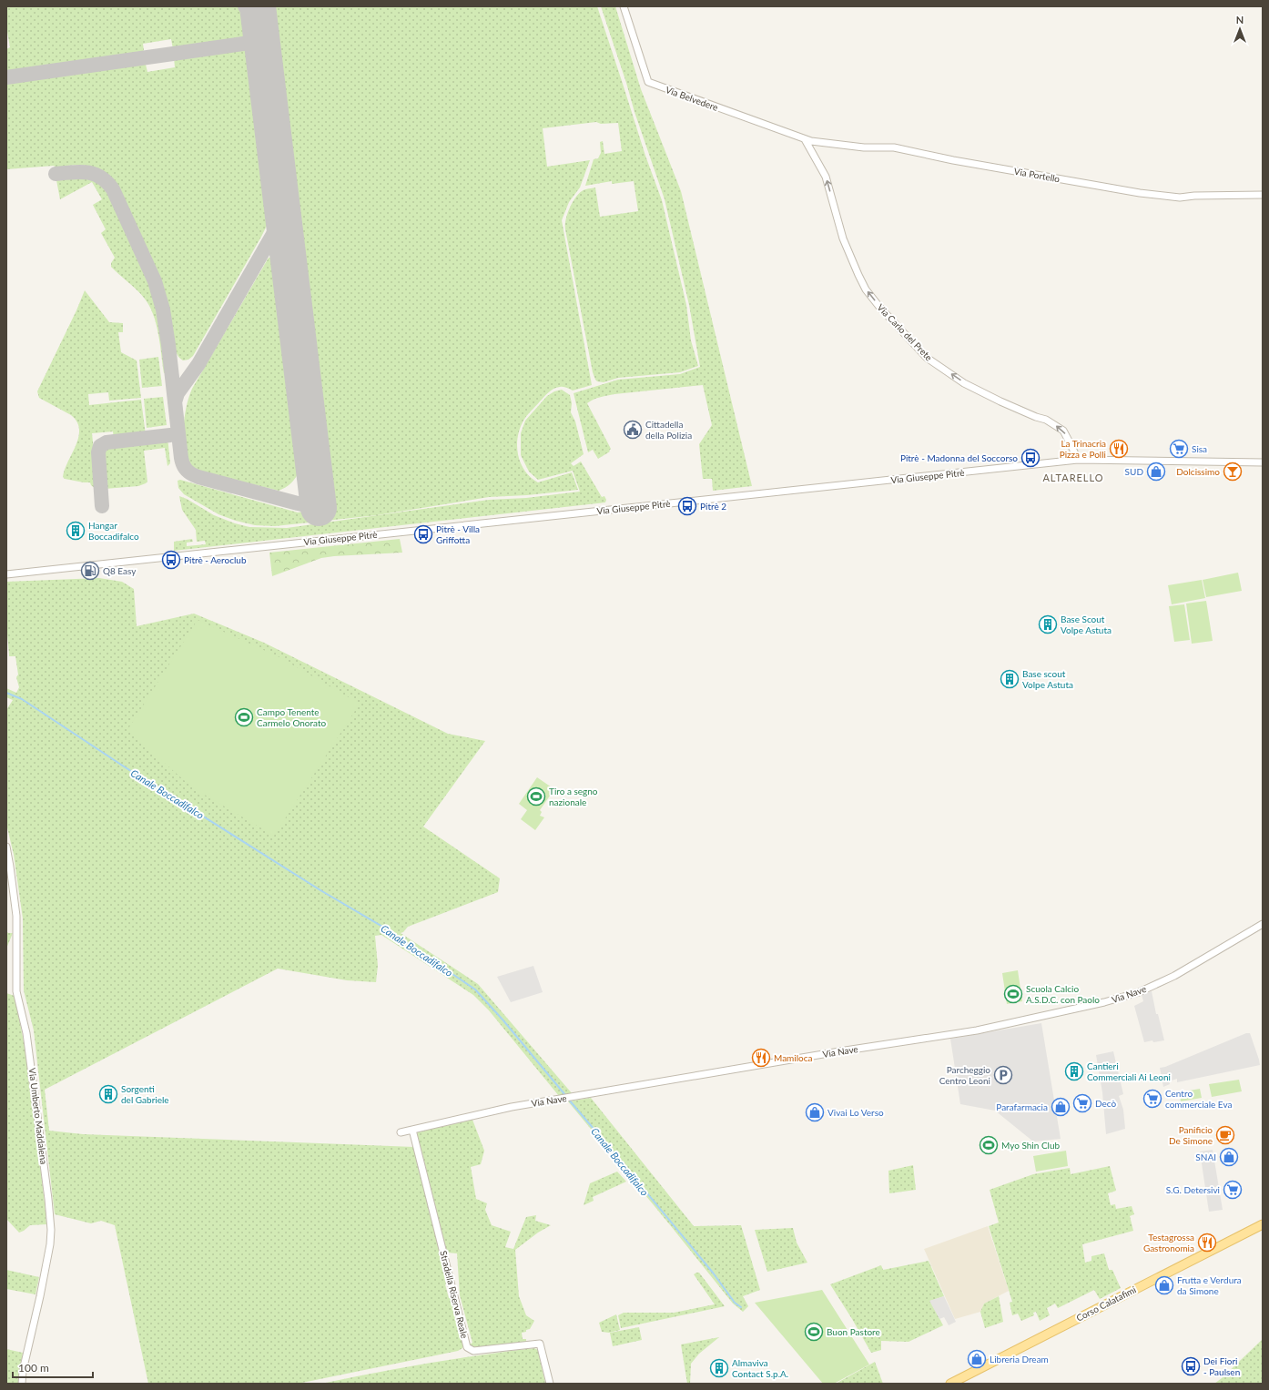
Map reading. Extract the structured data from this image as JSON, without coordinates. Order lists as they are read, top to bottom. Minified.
{"streets":{"main road":["Corso Calatafimi"],"street":["Via Belvedere","Via Portello","Via Carlo del Prete","Via Giuseppe Pitrè","Via Nave","Via Umberto Maddalena","Stradella Riserva Reale"]},"crossings":[["Via Belvedere","Via Portello"],["Via Belvedere","Via Carlo del Prete"],["Via Carlo del Prete","Via Giuseppe Pitrè"],["Via Nave","Stradella Riserva Reale"]],"one_way":["Via Carlo del Prete"],"districts":["ALTARELLO"],"water":["Canale Boccadifalco"],"places":{"public building":["Cittadella della Polizia"],"restaurant":["La Trinacria Pizza e Polli","Mamiloca","Testagrossa Gastronomia"],"supermarket":["Sisa","Centro commerciale Eva","Decò","S.G. Detersivi"],"bus stop":["Pitrè - Madonna del Soccorso","Pitrè 2","Pitrè - Villa Griffotta","Pitrè - Aeroclub","Dei Fiori - Paulsen"],"shop":["SUD","Parafarmacia","Vivai Lo Verso","SNAI","Frutta e Verdura da Simone","Libreria Dream"],"bar":["Dolcissimo"],"building":["Hangar Boccadifalco","Base Scout Volpe Astuta","Base scout Volpe Astuta","Cantieri Commerciali Ai Leoni","Sorgenti del Gabriele","Almaviva Contact S.p.A."],"fuel station":["Q8 Easy"],"sports":["Campo Tenente Carmelo Onorato","Tiro a segno nazionale","Scuola Calcio A.S.D.C. con Paolo","Myo Shin Club","Buon Pastore"],"parking":["Parcheggio Centro Leoni"],"cafe":["Panificio De Simone"]},"scale_bar":"100 m","north":"top"}
